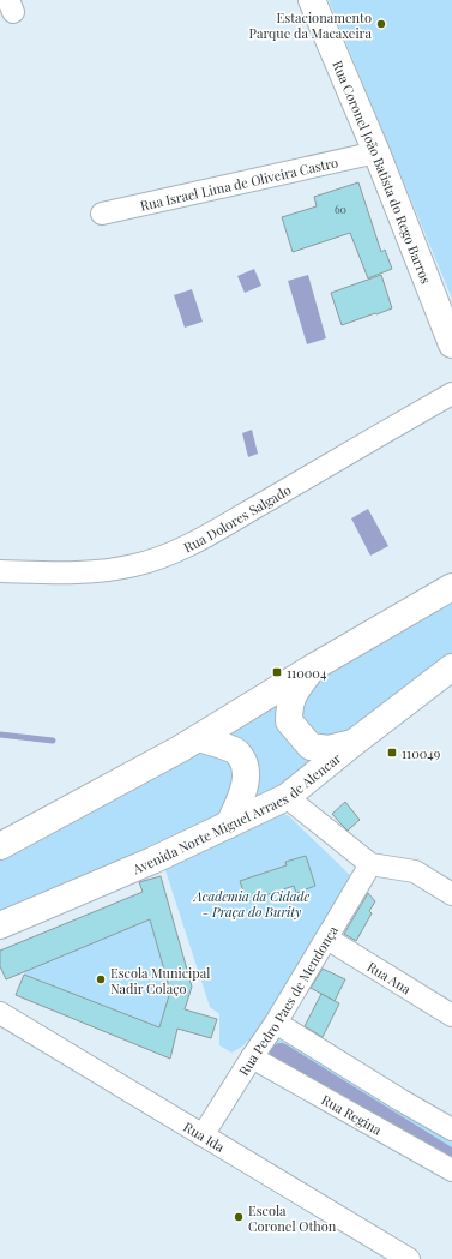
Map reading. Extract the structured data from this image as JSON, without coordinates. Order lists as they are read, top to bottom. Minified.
{"streets":{"main road":["Rua Coronel João Batista do Rego Barros","Avenida Norte Miguel Arraes de Alencar"],"street":["Rua Israel Lima de Oliveira Castro","Rua Dolores Salgado","Rua Ana","Rua Pedro Paes de Mendonça","Rua Regina","Rua Ida"]},"crossings":[["Rua Coronel João Batista do Rego Barros","Rua Israel Lima de Oliveira Castro"],["Rua Ana","Rua Pedro Paes de Mendonça"],["Rua Pedro Paes de Mendonça","Rua Regina"],["Rua Pedro Paes de Mendonça","Rua Ida"]],"parks":["Academia da Cidade - Praça do Burity"],"places":{"other":["Estacionamento Parque da Macaxeira","Escola Municipal Nadir Colaço","Escola Coronel Othon"],"transit":["110004","110049"]},"house_numbers":["60"]}
